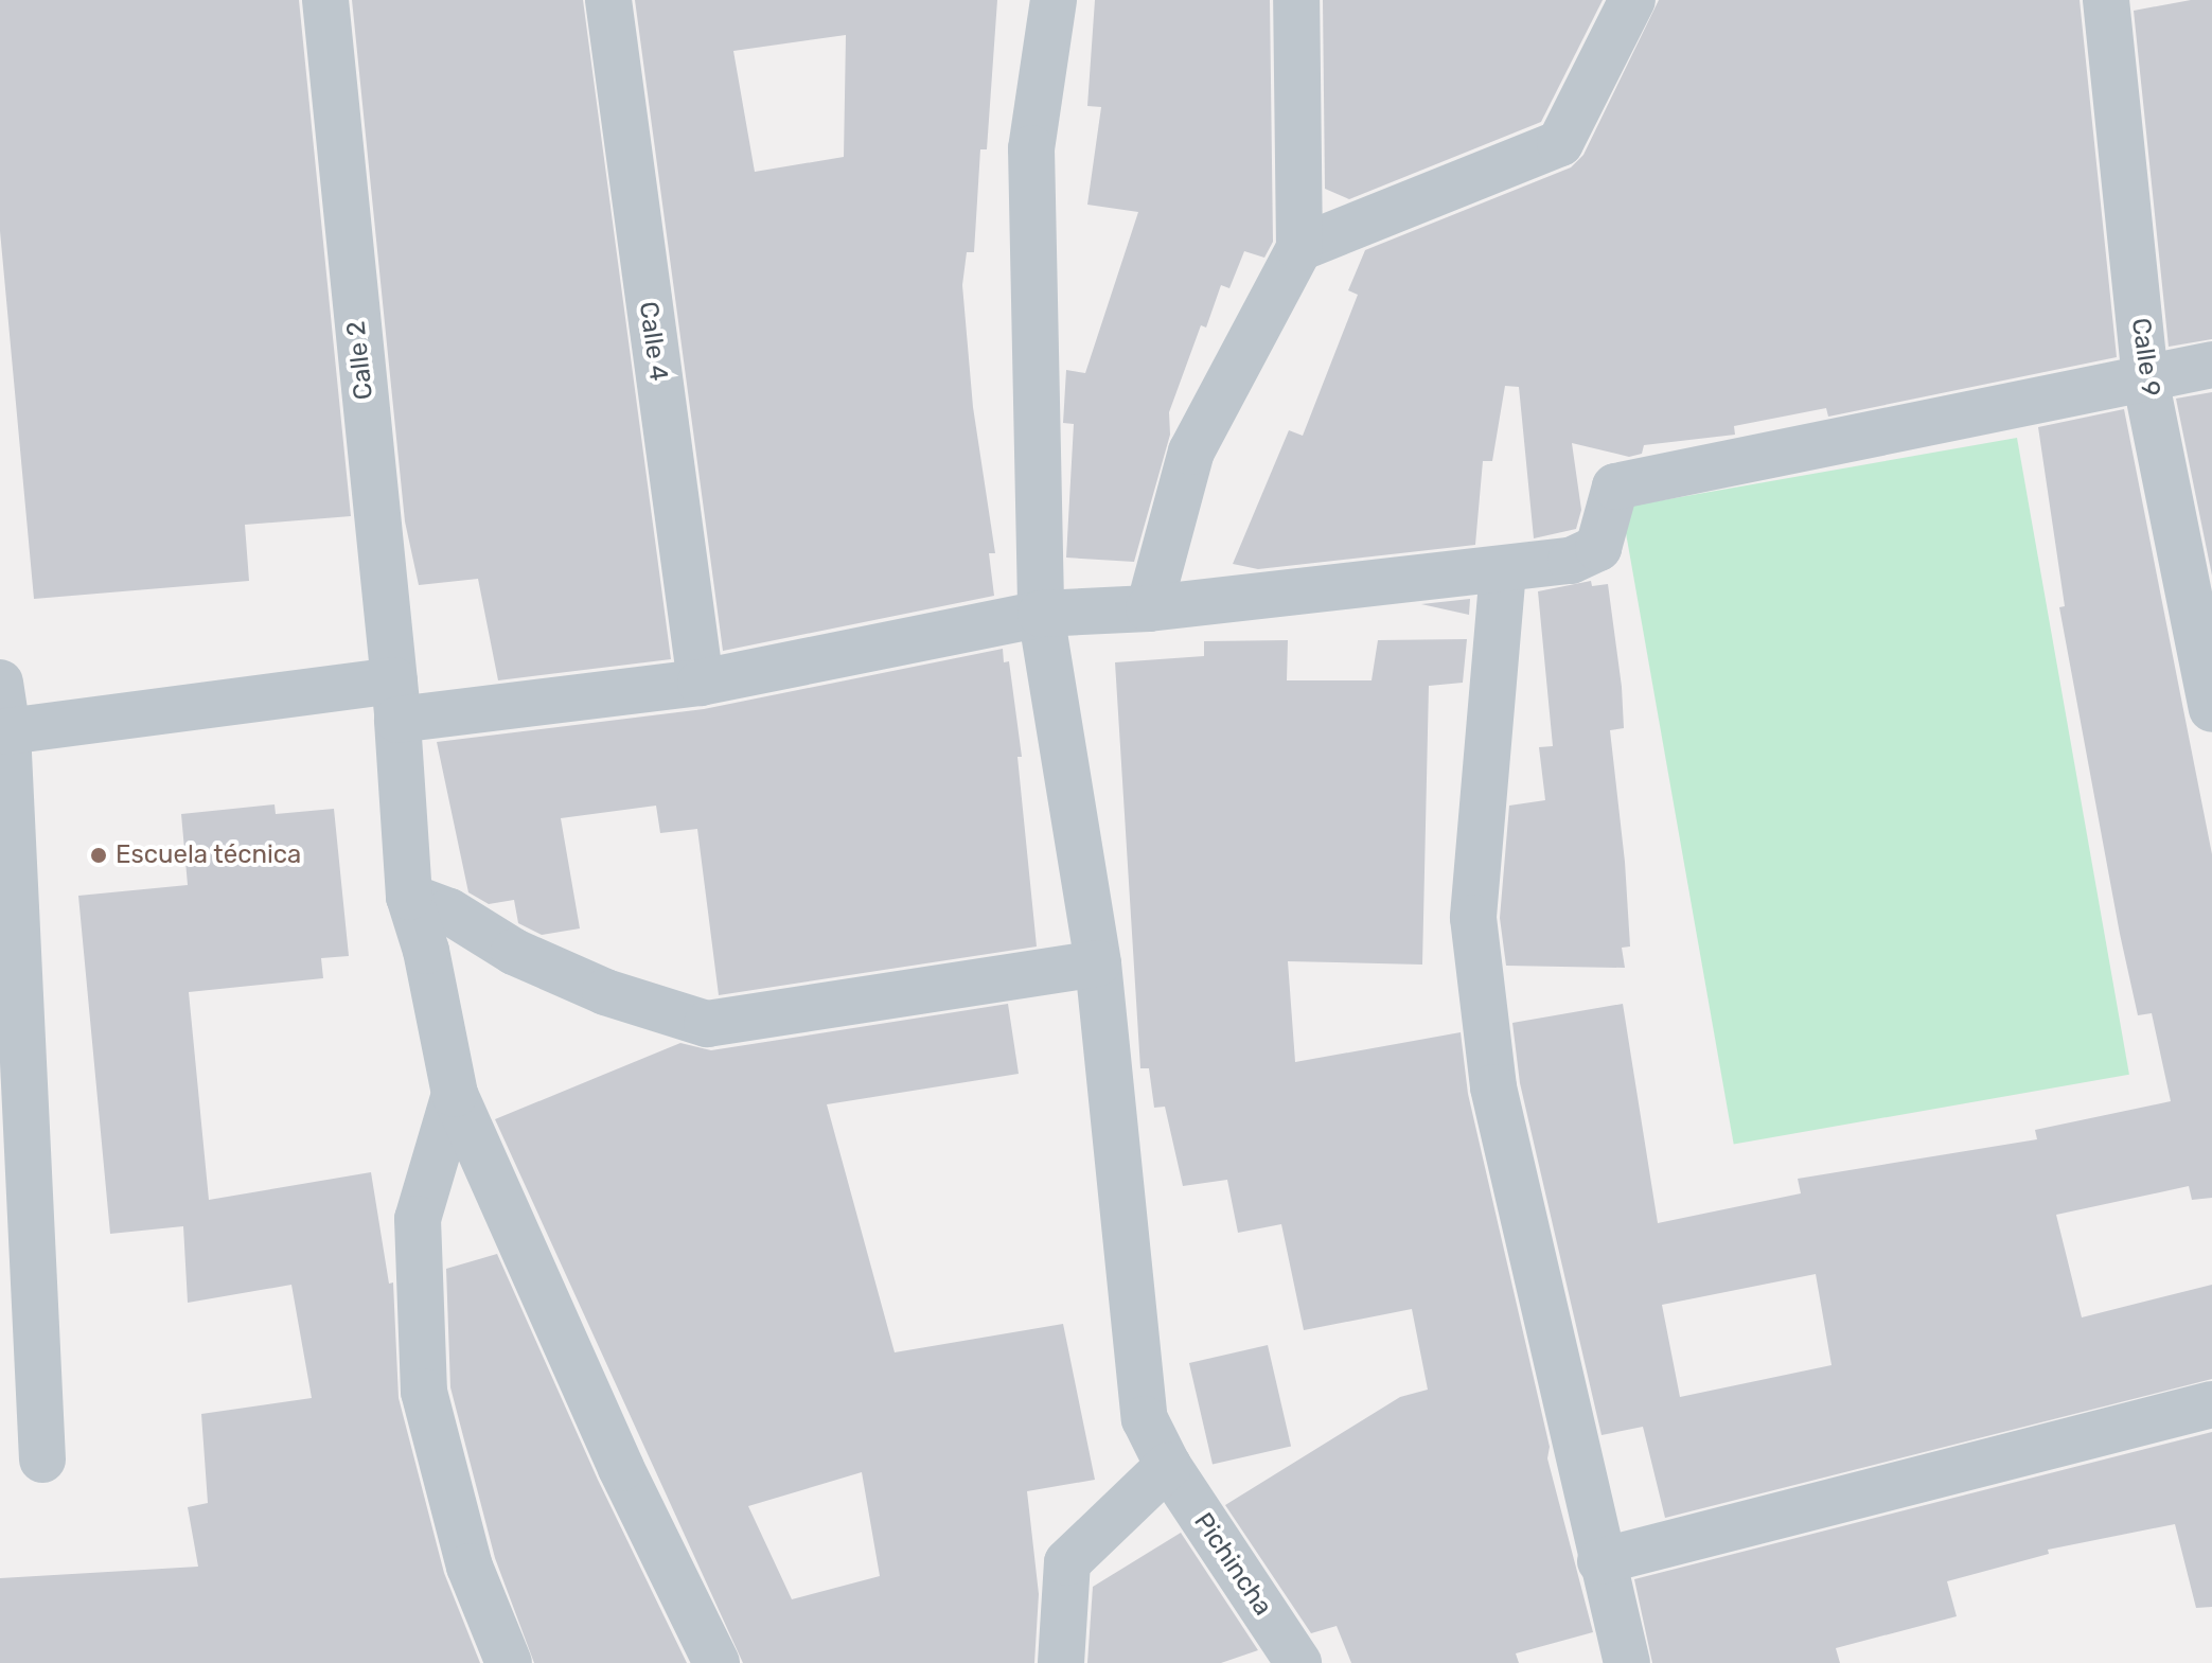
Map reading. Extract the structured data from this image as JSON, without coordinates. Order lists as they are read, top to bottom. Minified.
{"streets":{"street":["Calle 4","Calle 9","Calle 2","Pichincha"]},"places":["Escuela técnica"]}
